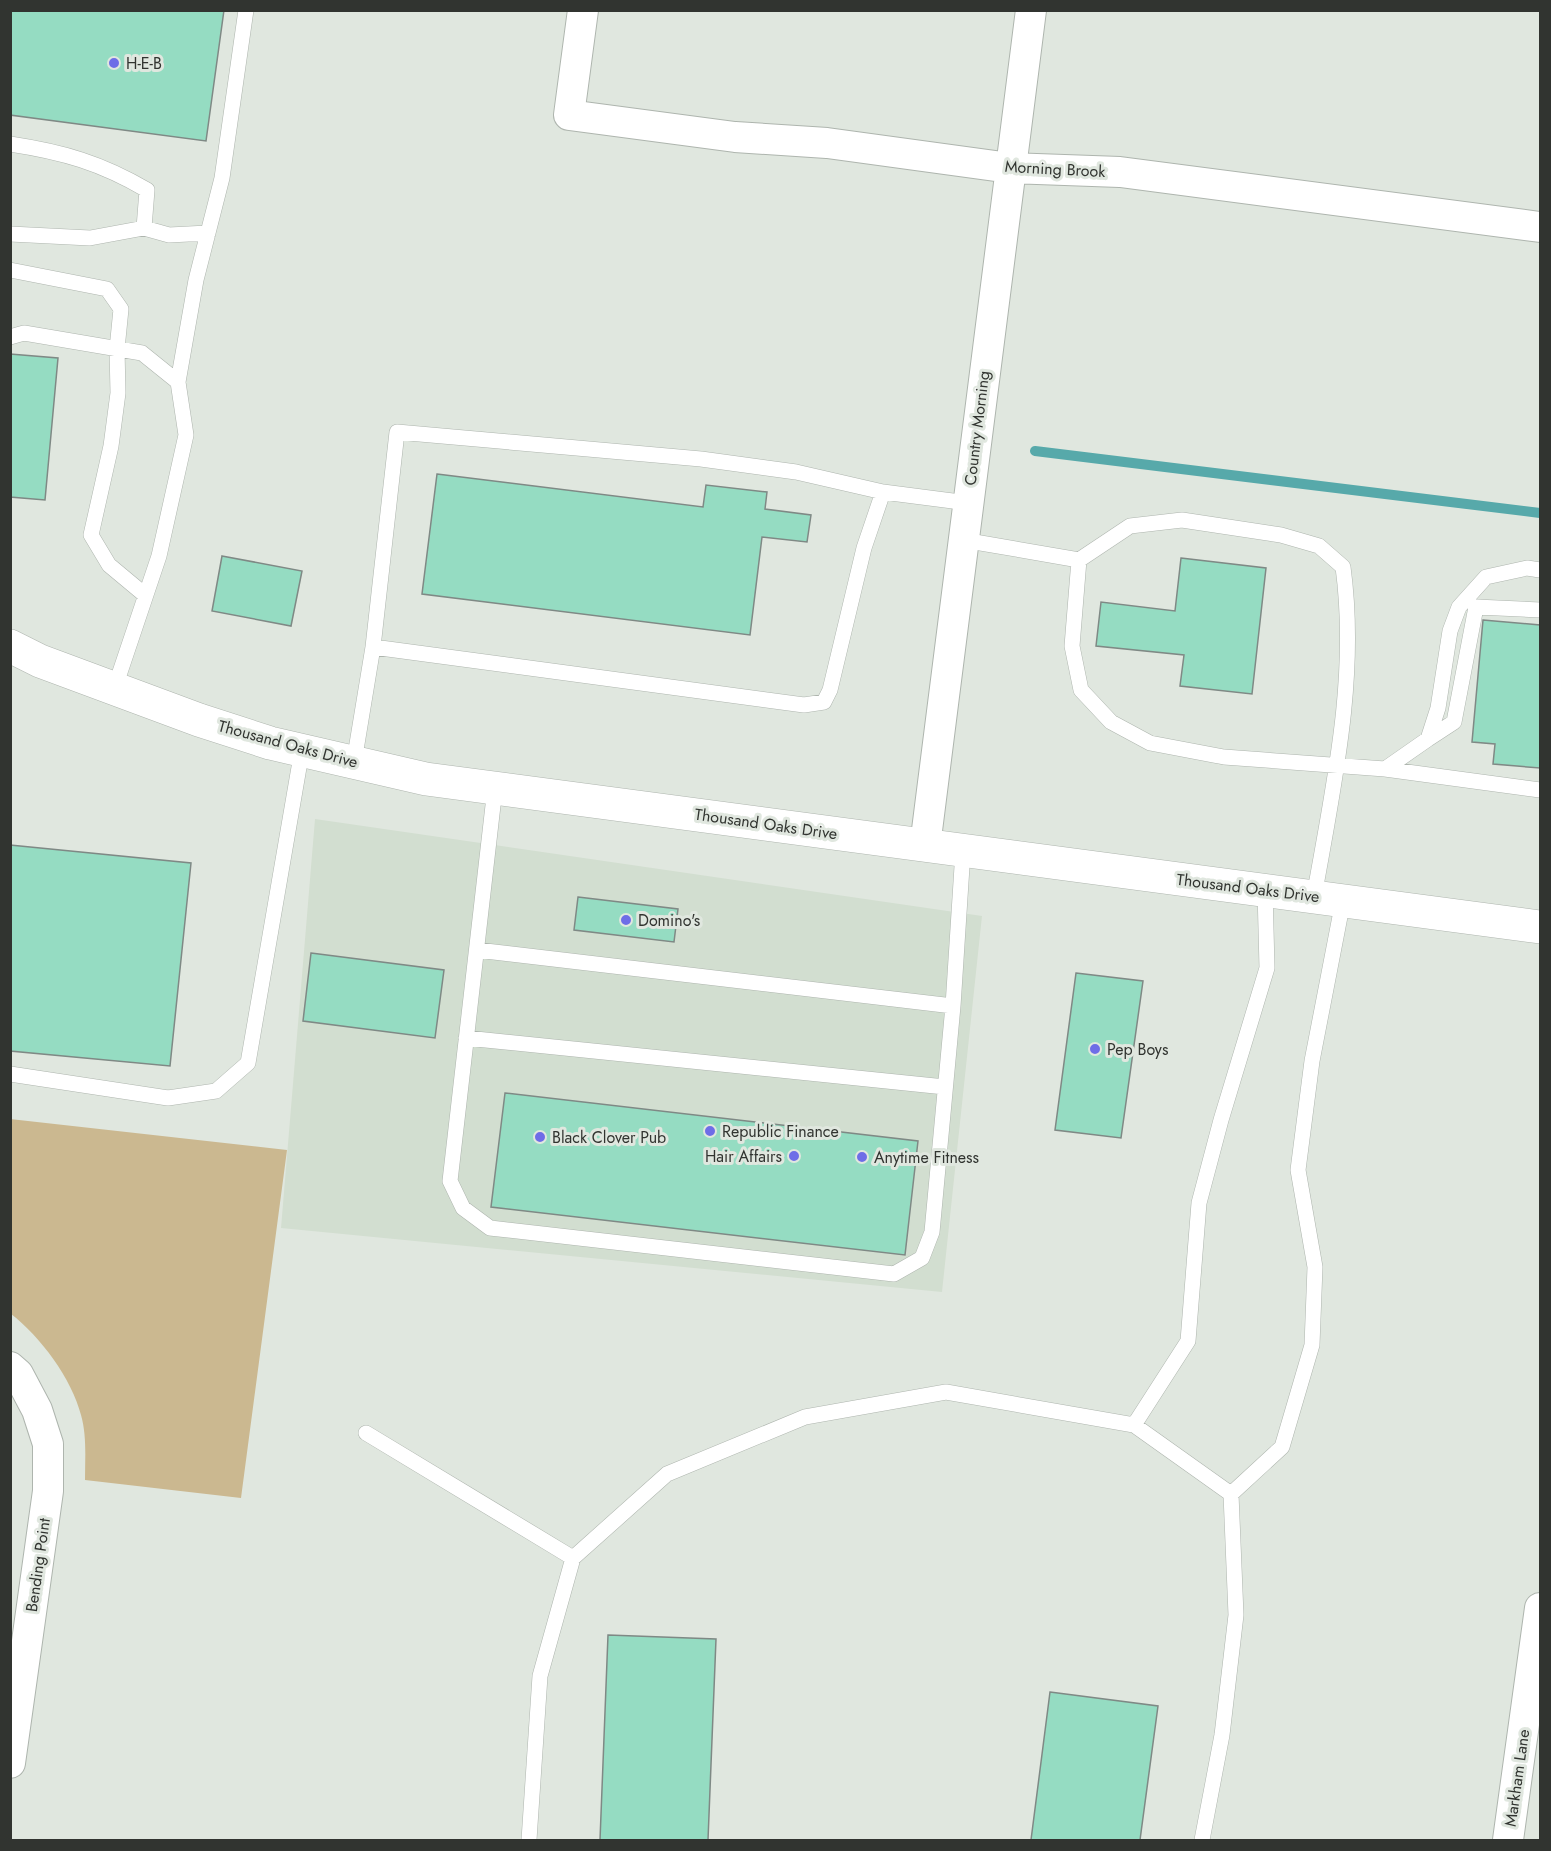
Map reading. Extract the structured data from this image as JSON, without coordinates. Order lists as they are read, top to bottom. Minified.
{"streets":{"main road":["Thousand Oaks Drive"],"street":["Morning Brook","Country Morning","Bending Point","Markham Lane"]},"crossings":[["Morning Brook","Country Morning"],["Country Morning","Thousand Oaks Drive"]],"places":["H-E-B","Domino's","Pep Boys","Republic Finance","Black Clover Pub","Hair Affairs","Anytime Fitness"]}
